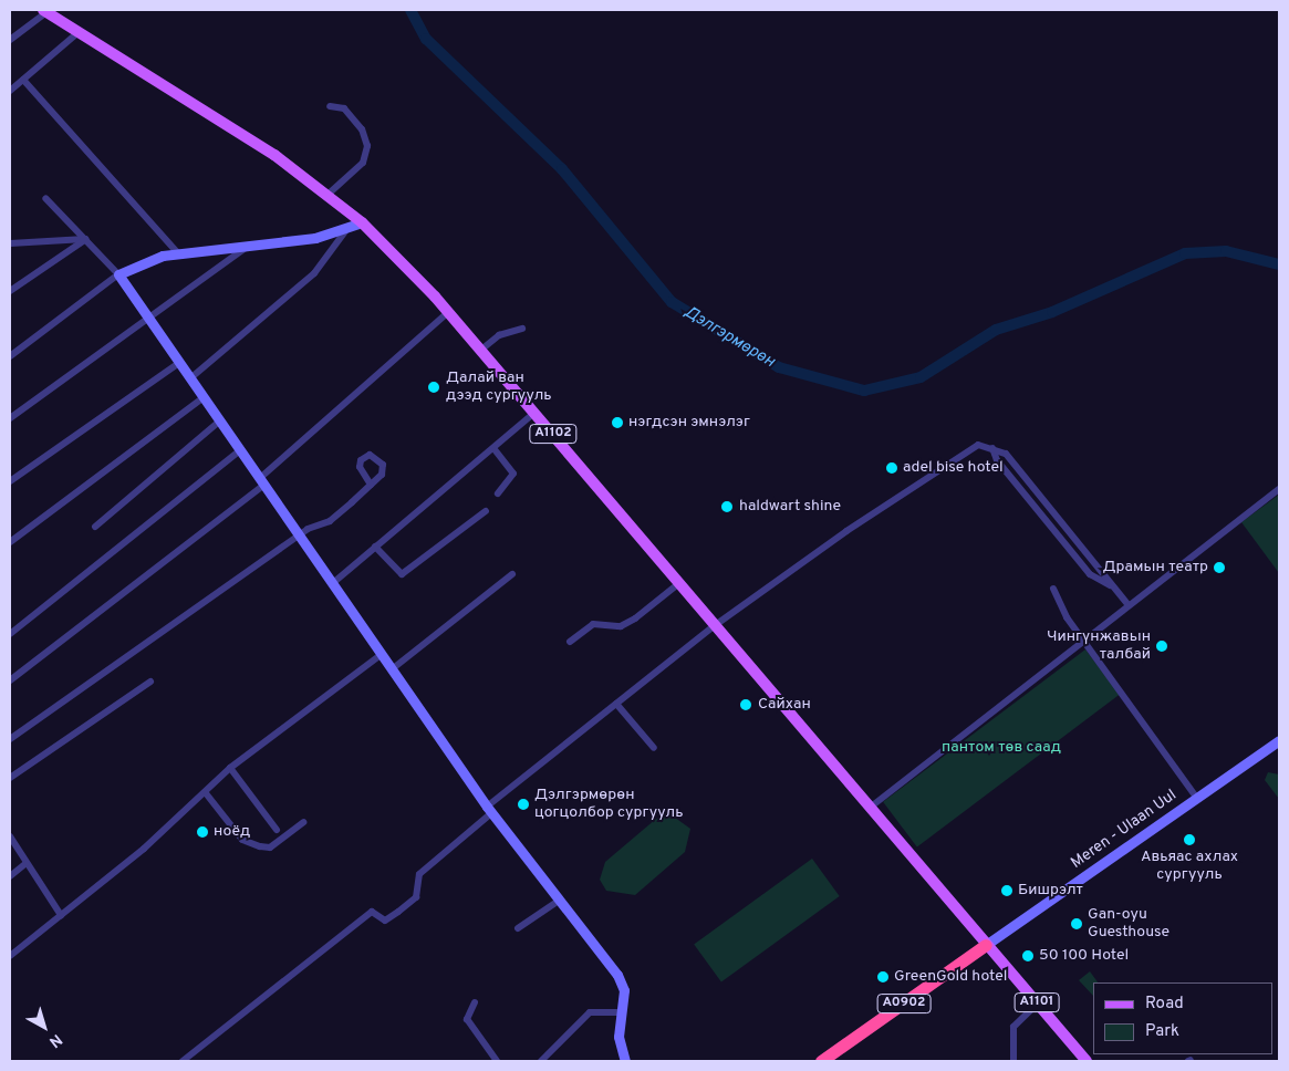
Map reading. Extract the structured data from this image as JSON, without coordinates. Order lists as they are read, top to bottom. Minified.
{"streets":{"highway":["A0902"],"main road":["A1102","Meren - Ulaan Uul","A1101"]},"crossings":[["A1102","Meren - Ulaan Uul"],["A1102","A1101"],["A1102","A0902"],["Meren - Ulaan Uul","A1101"],["Meren - Ulaan Uul","A0902"],["A1101","A0902"]],"water":["Дэлгэрмөрөн"],"parks":["пантом төв саад"],"places":["Далай ван дээд сургууль","нэгдсэн эмнэлэг","adel bise hotel","haldwart shine","Драмын театр","Чингүнжавын талбай","Сайхан","Дэлгэрмөрөн цогцолбор сургууль","ноёд","Авьяас ахлах сургууль","Бишрэлт","Gan-oyu Guesthouse","50 100 Hotel","GreenGold hotel"],"legend":["Road","Park"],"north":"bottom right"}
